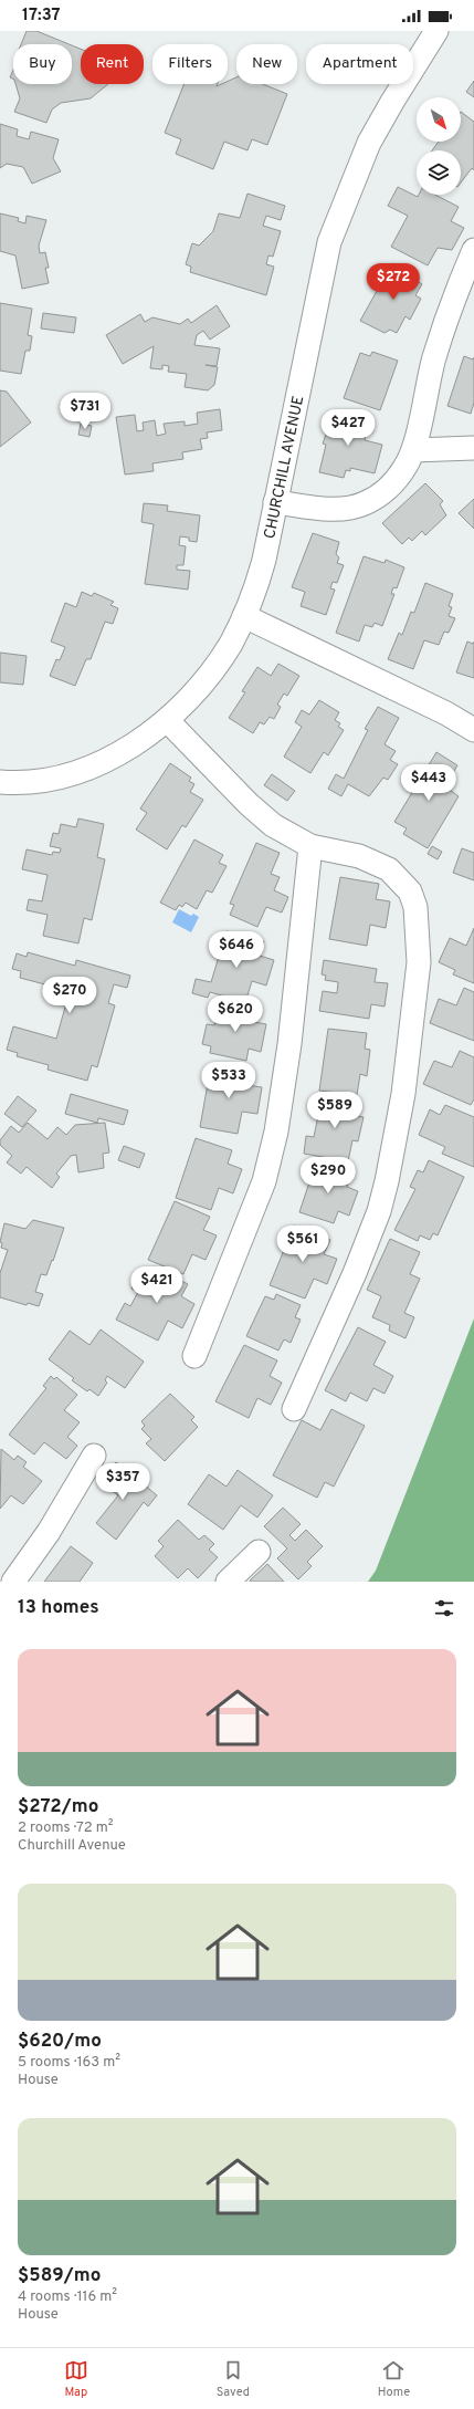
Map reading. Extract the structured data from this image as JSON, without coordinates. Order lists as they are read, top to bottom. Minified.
{"streets":{"street":["CHURCHILL AVENUE"]},"north":"bottom right","page":{"status":"17:37","chip":["Buy","Rent","Filters","New","Apartment"],"price":["$272","$731","$427","$443","$646","$270","$620","$533","$589","$290","$561","$421","$357"],"heading":"13 homes","list":[{"name":"$272/mo","note":"2 rooms · 72 m² · Churchill Avenue"},{"name":"$620/mo","note":"5 rooms · 163 m² · House"},{"name":"$589/mo","note":"4 rooms · 116 m² · House"}],"tabs":["Map","Saved","Home"]}}
